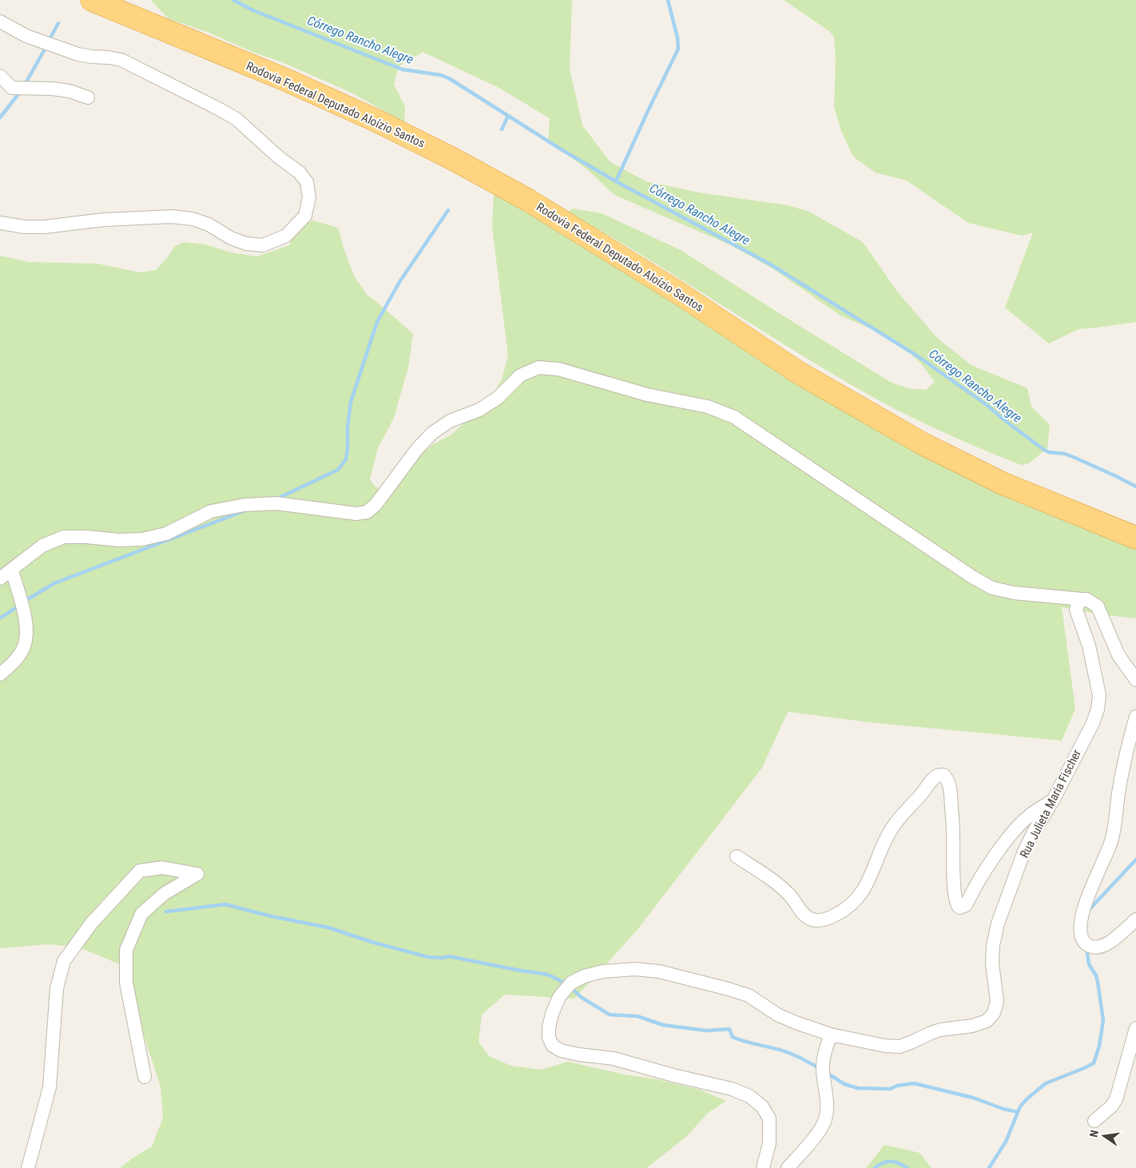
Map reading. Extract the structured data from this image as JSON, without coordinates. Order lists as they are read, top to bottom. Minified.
{"streets":{"highway":["Rodovia Federal Deputado Aloízio Santos"],"street":["Rua Julieta Maria Fischer"]},"water":["Córrego Rancho Alegre"],"north":"left"}
